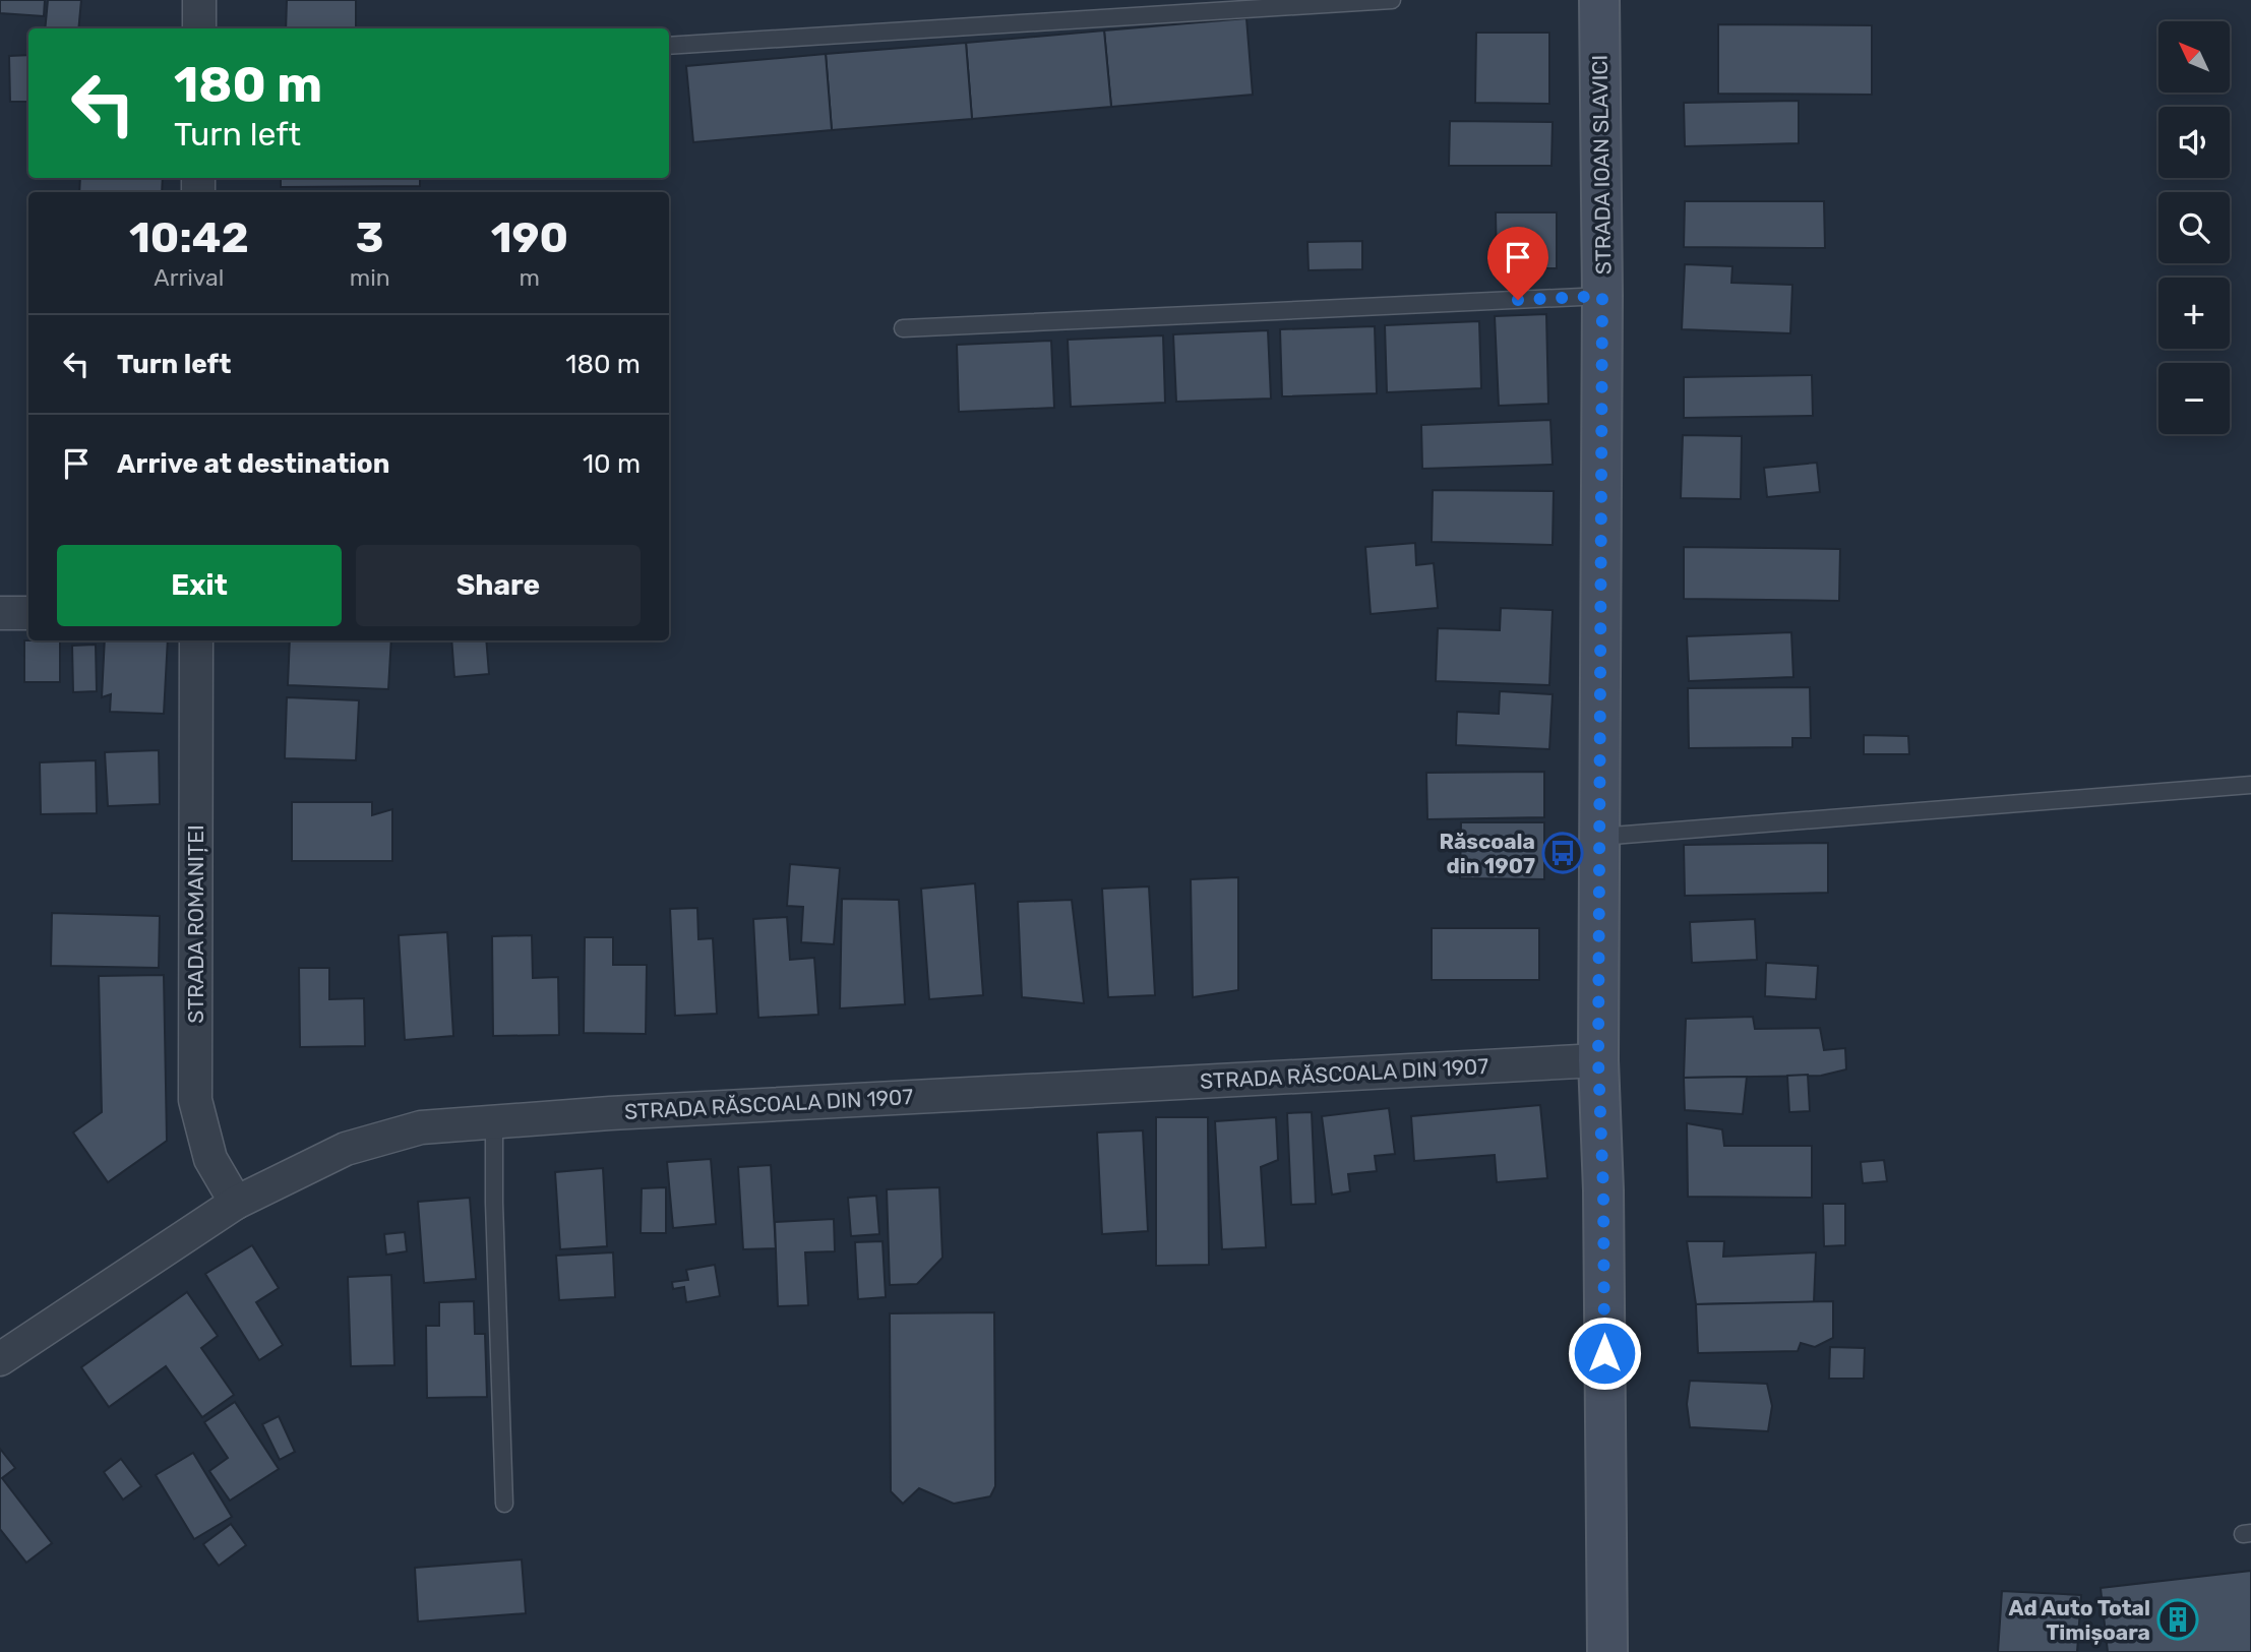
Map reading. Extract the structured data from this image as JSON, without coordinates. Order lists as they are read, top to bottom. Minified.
{"streets":{"main road":["STRADA IOAN SLAVICI"],"street":["STRADA ROMANIȚEI","STRADA RĂSCOALA DIN 1907"]},"crossings":[["STRADA IOAN SLAVICI","STRADA RĂSCOALA DIN 1907"],["STRADA ROMANIȚEI","STRADA RĂSCOALA DIN 1907"]],"places":{"bus stop":["Răscoala din 1907"],"building":["Ad Auto Total Timișoara"]},"north":"top left","page":{"map_buttons":["+","−"],"turn":["180 m","Turn left"],"eta":["10:42","Arrival","3","min","190","m"],"list":[{"name":"Turn left","value":"180 m"},{"name":"Arrive at destination","value":"10 m"}],"buttons":["Exit","Share"]}}
